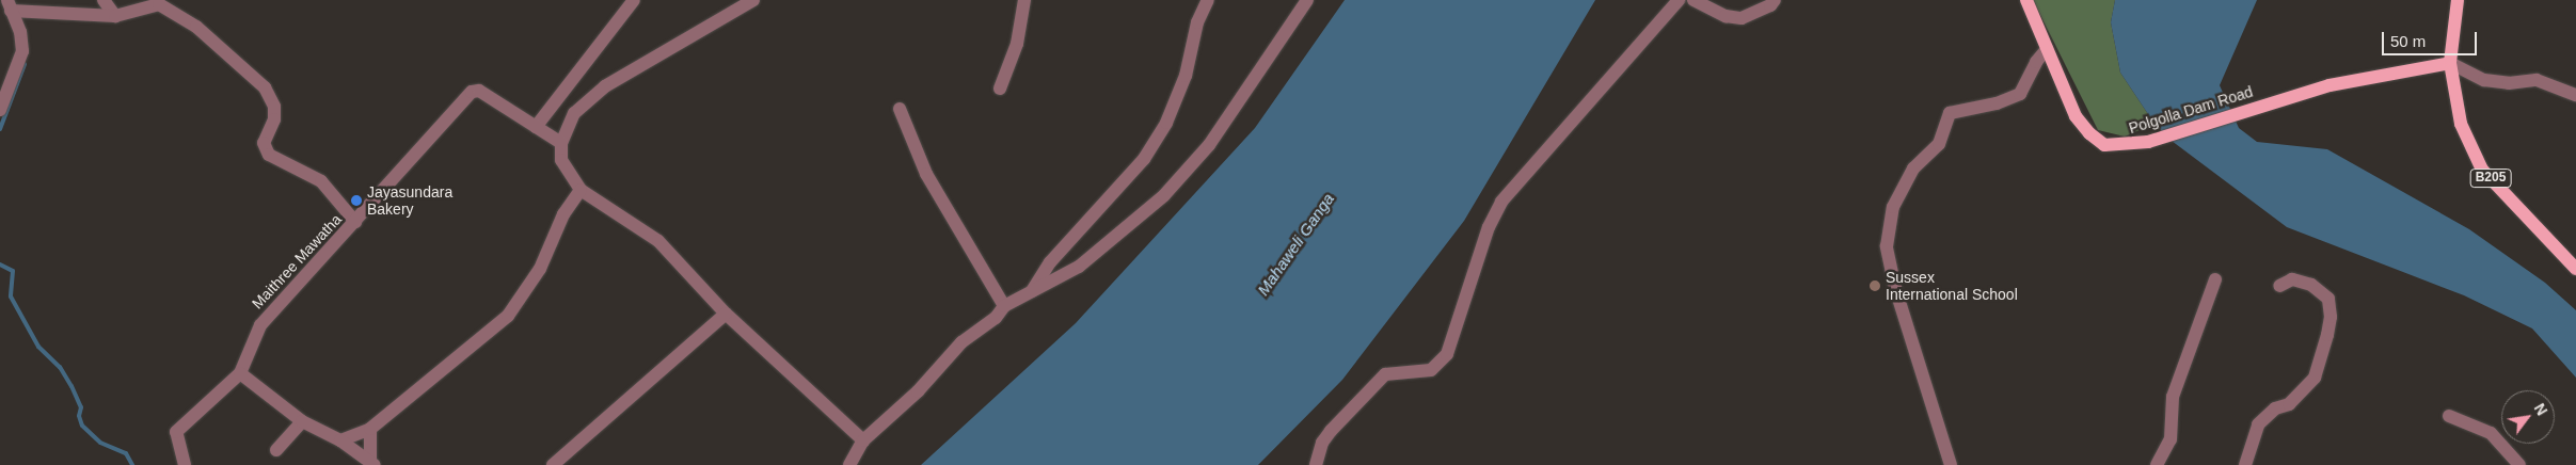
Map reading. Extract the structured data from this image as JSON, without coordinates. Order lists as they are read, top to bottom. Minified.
{"streets":{"main road":["Polgolla Dam Road","B205"],"street":["Maithree Mawatha"]},"crossings":[["Polgolla Dam Road","B205"]],"water":["Mahaweli Ganga"],"places":["Jayasundara Bakery","Sussex International School"],"scale_bar":"50 m","north":"top right"}
